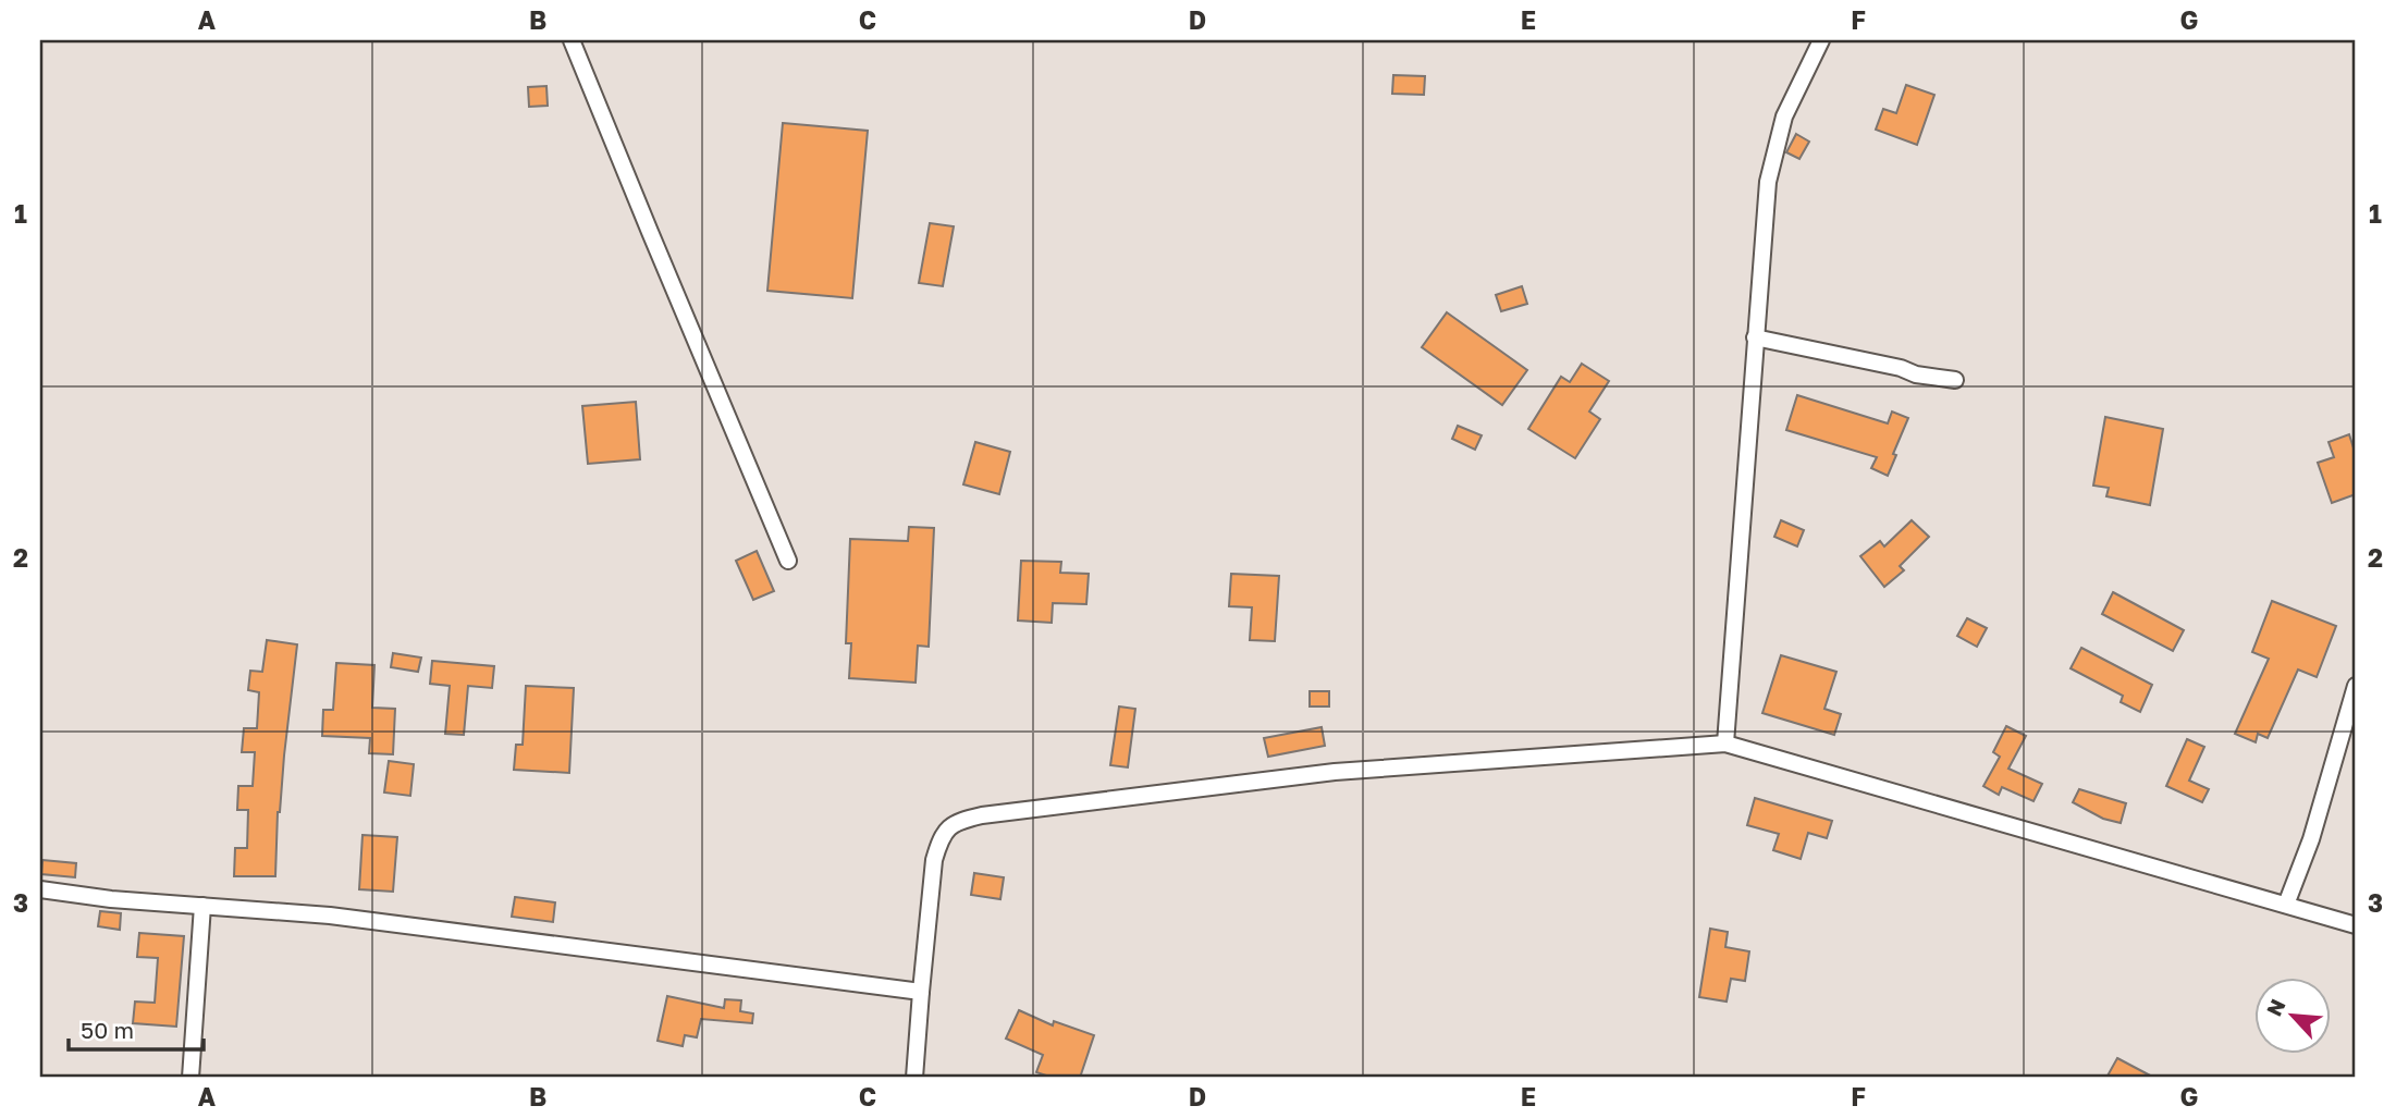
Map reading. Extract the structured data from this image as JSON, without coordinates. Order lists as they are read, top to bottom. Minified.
{"scale_bar":"50 m","north":"top left","grid":{"columns":["A","B","C","D","E","F","G"],"rows":["1","2","3"]}}
